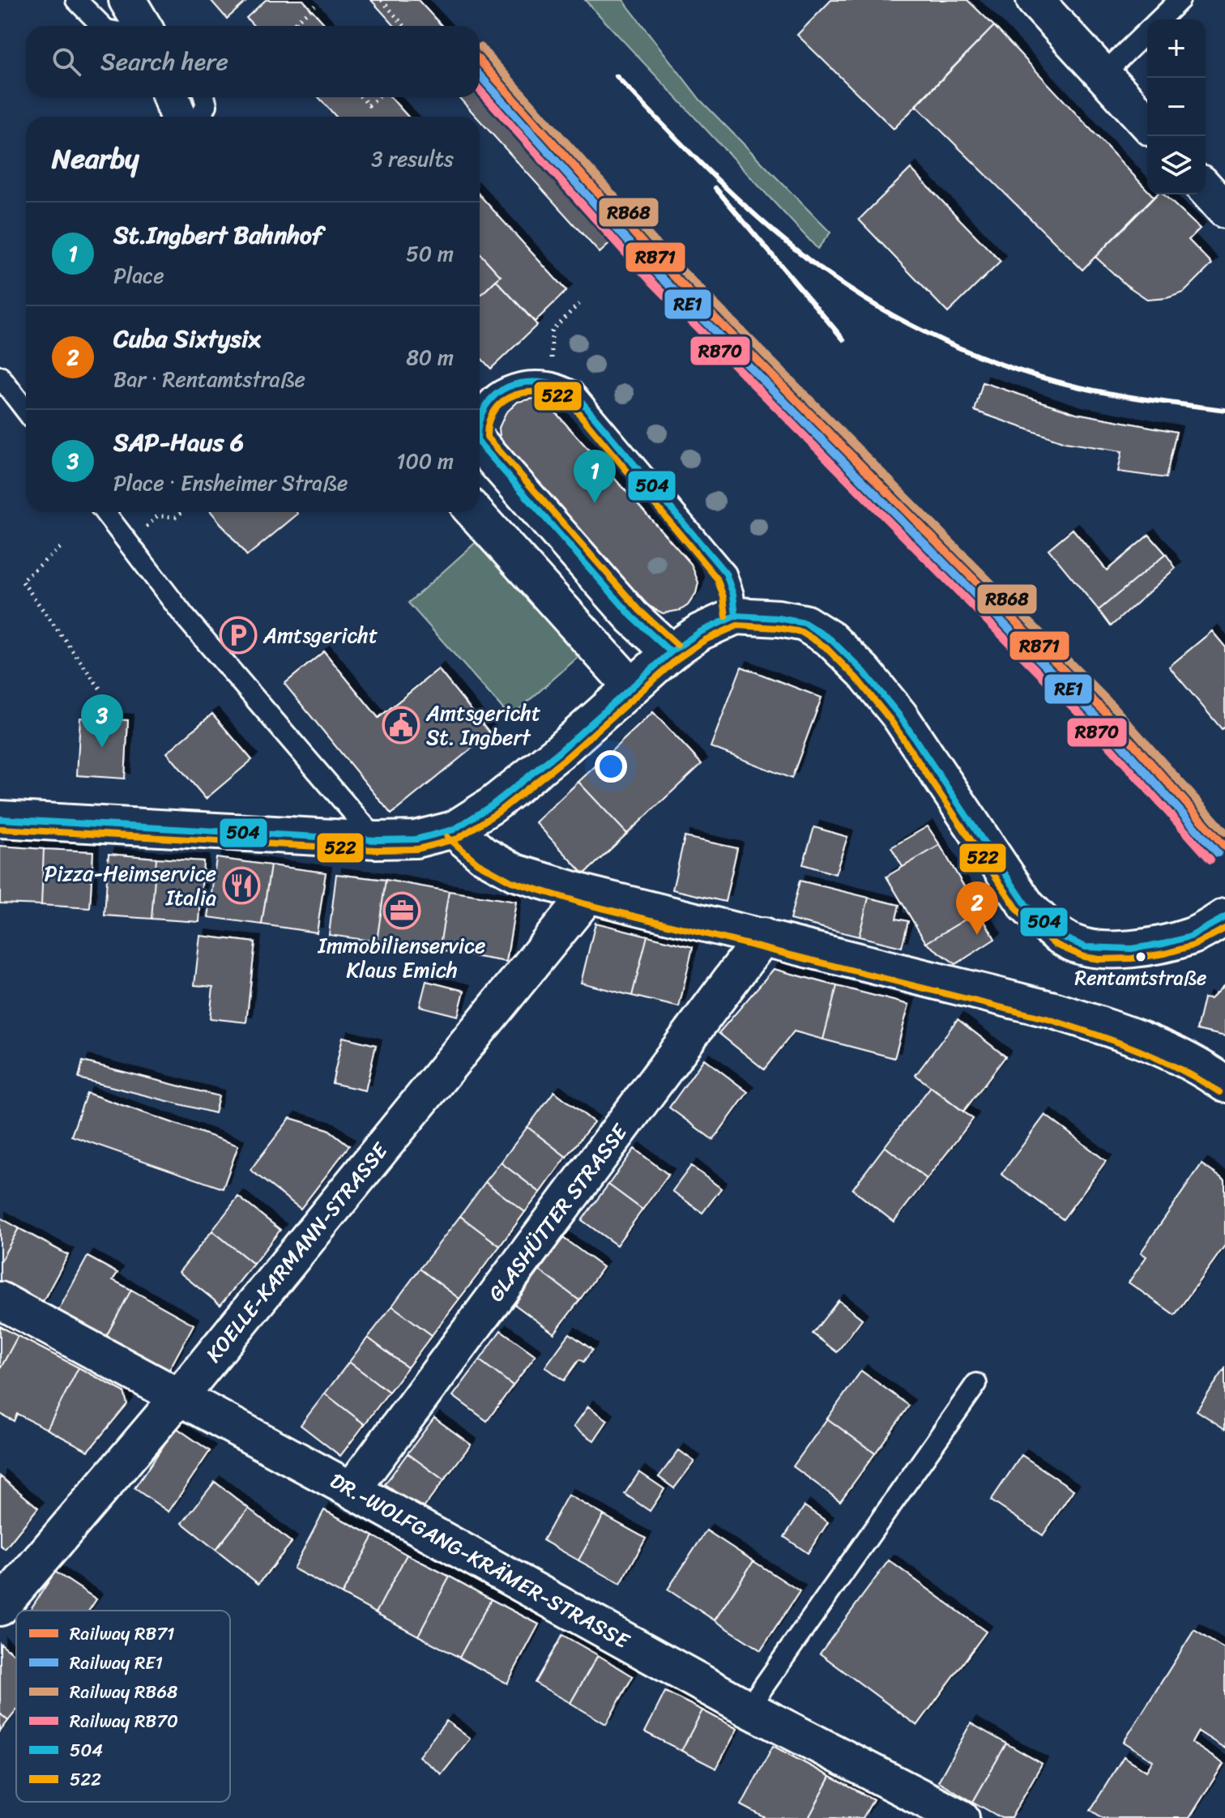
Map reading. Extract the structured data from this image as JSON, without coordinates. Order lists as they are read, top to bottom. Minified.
{"streets":{"street":["GLASHÜTTER STRASSE","KOELLE-KARMANN-STRASSE","DR.-WOLFGANG-KRÄMER-STRASSE"]},"crossings":[["GLASHÜTTER STRASSE","DR.-WOLFGANG-KRÄMER-STRASSE"],["KOELLE-KARMANN-STRASSE","DR.-WOLFGANG-KRÄMER-STRASSE"]],"places":{"parking":["Amtsgericht"],"public building":["Amtsgericht St. Ingbert"],"restaurant":["Pizza-Heimservice Italia"],"office":["Immobilienservice Klaus Emich"],"other":["Rentamtstraße"]},"lines":["rail line RB68","rail line RB71","rail line RE1","rail line RB70","transit line 504","transit line 522"],"legend":["Railway RB71","Railway RE1","Railway RB68","Railway RB70","504","522"],"page":{"map_buttons":["+","−"],"search":"Search here","heading":["Nearby","3 results"],"list":[{"mark":"1","name":"St.Ingbert Bahnhof","note":"Place","value":"50 m"},{"mark":"2","name":"Cuba Sixtysix","note":"Bar · Rentamtstraße","value":"80 m"},{"mark":"3","name":"SAP-Haus 6","note":"Place · Ensheimer Straße","value":"100 m"}],"pins":["1","3","2"]}}
